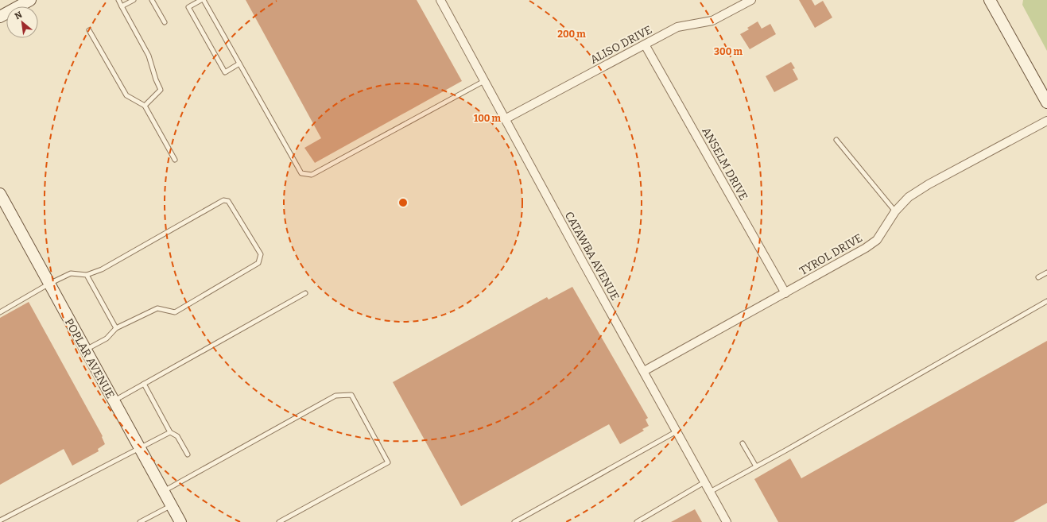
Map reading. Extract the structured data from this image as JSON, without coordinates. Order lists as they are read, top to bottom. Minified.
{"streets":{"street":["ALISO DRIVE","ANSELM DRIVE","TYROL DRIVE","CATAWBA AVENUE","POPLAR AVENUE"]},"crossings":[["ALISO DRIVE","ANSELM DRIVE"],["ALISO DRIVE","CATAWBA AVENUE"],["ANSELM DRIVE","TYROL DRIVE"],["TYROL DRIVE","CATAWBA AVENUE"]],"north":"top left","rings":["200 m","300 m","100 m"]}
